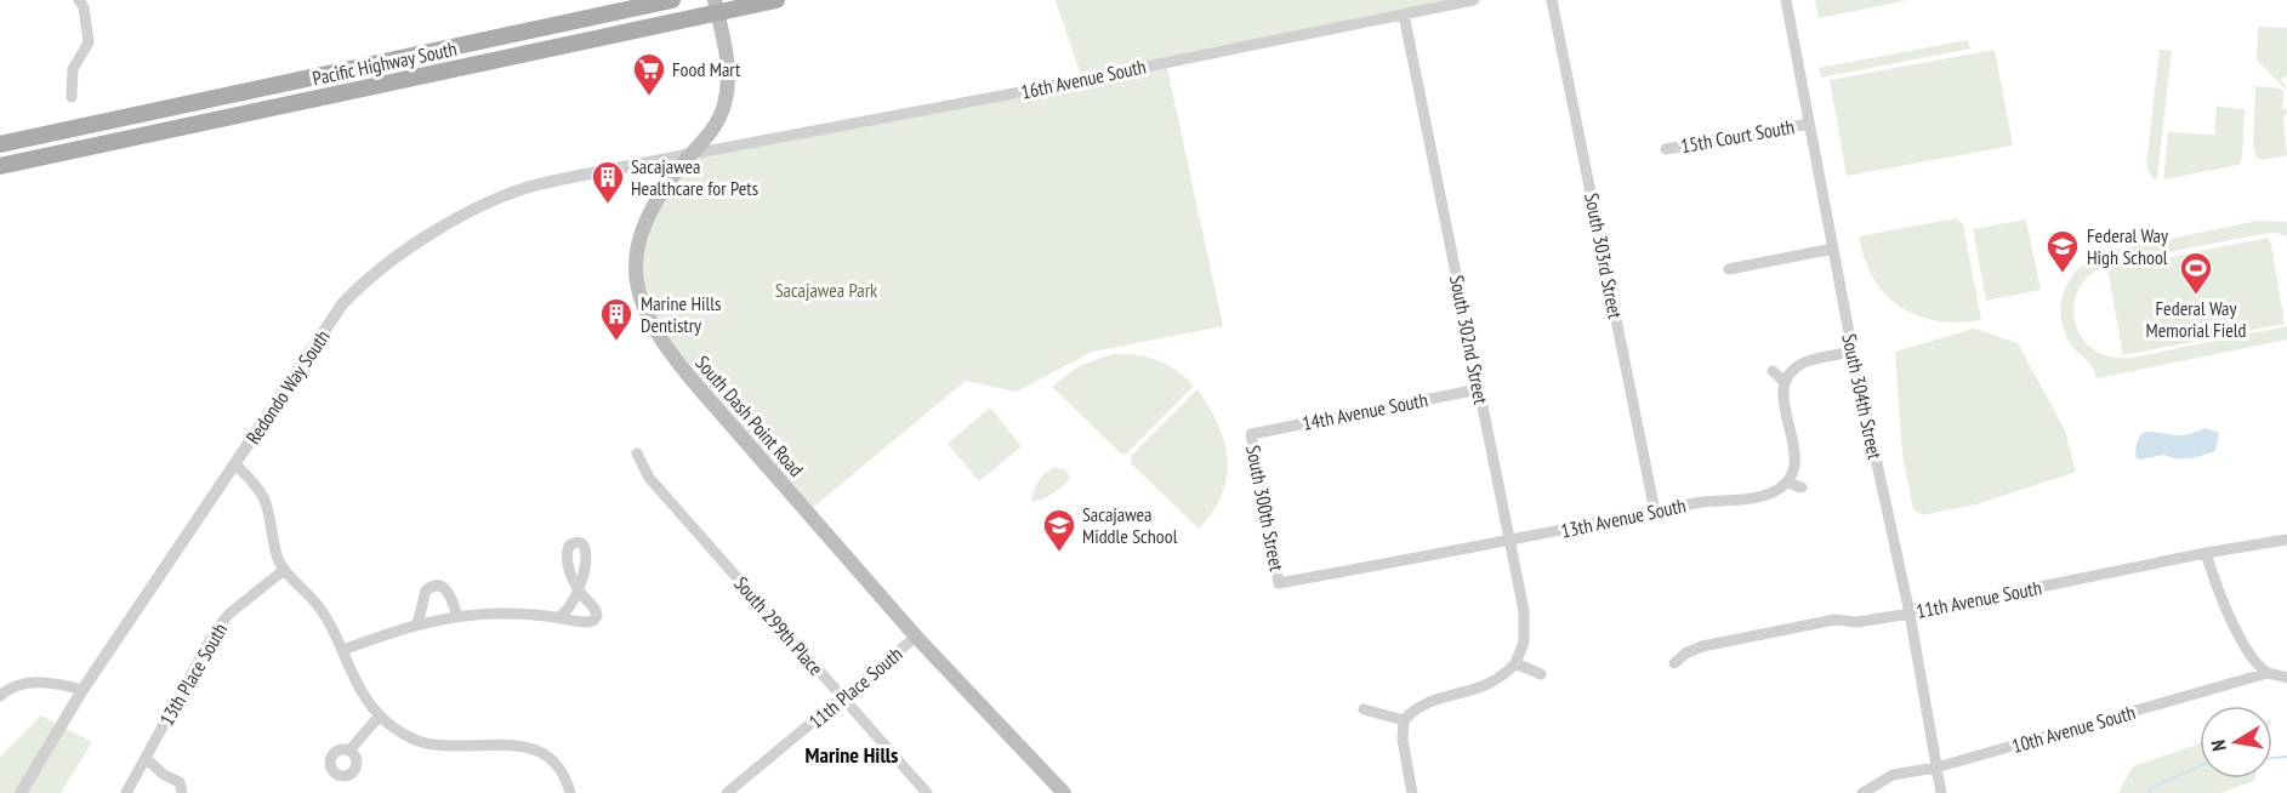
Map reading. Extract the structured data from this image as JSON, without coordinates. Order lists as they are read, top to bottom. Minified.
{"streets":{"main road":["Pacific Highway South","South Dash Point Road"],"street":["16th Avenue South","15th Court South","South 303rd Street","South 302nd Street","Redondo Way South","South 304th Street","14th Avenue South","South 300th Street","13th Avenue South","11th Avenue South","South 299th Place","13th Place South","11th Place South","10th Avenue South"]},"crossings":[["Pacific Highway South","South Dash Point Road"],["16th Avenue South","South 302nd Street"],["16th Avenue South","Redondo Way South"],["16th Avenue South","South Dash Point Road"],["15th Court South","South 304th Street"],["South 303rd Street","13th Avenue South"],["South 302nd Street","14th Avenue South"],["South 302nd Street","13th Avenue South"],["Redondo Way South","South Dash Point Road"],["South 304th Street","11th Avenue South"],["South 304th Street","10th Avenue South"],["14th Avenue South","South 300th Street"],["South Dash Point Road","11th Place South"],["South 300th Street","13th Avenue South"],["South 299th Place","11th Place South"]],"districts":["Marine Hills"],"parks":["Sacajawea Park"],"places":{"supermarket":["Food Mart"],"building":["Sacajawea Healthcare for Pets","Marine Hills Dentistry"],"school or university":["Federal Way High School","Sacajawea Middle School"],"sports":["Federal Way Memorial Field"]},"north":"left"}
